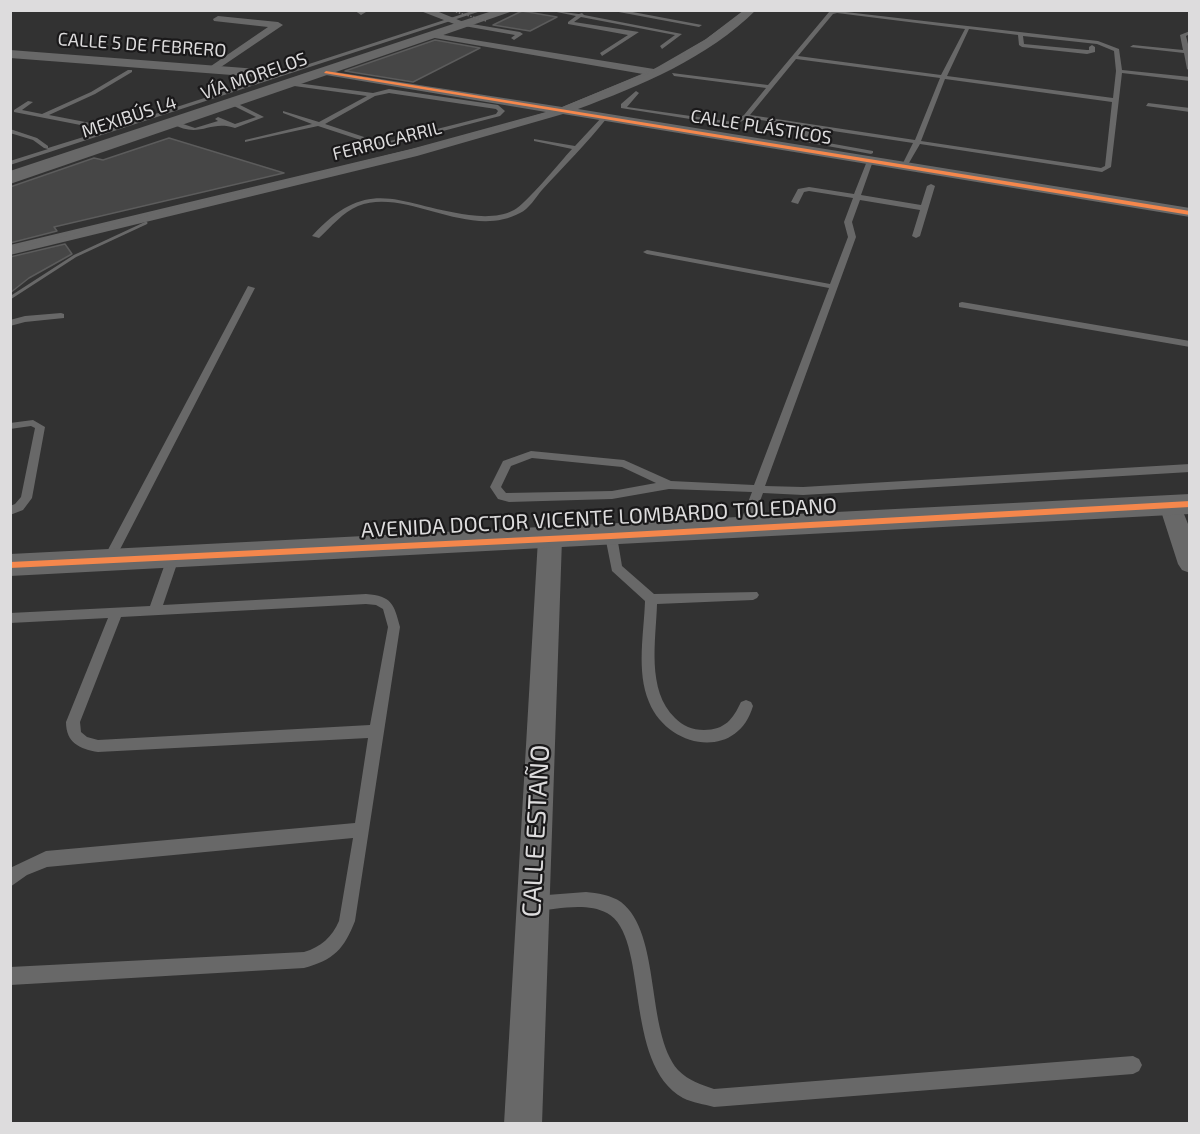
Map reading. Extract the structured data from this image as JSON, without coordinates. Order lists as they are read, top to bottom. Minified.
{"streets":{"main road":["VÍA MORELOS"],"street":["CALLE 5 DE FEBRERO","CALLE PLÁSTICOS","FERROCARRIL","AVENIDA DOCTOR VICENTE LOMBARDO TOLEDANO","CALLE ESTAÑO"],"lane":["MEXIBÚS L4"]},"crossings":[["CALLE 5 DE FEBRERO","VÍA MORELOS"],["VÍA MORELOS","MEXIBÚS L4"],["VÍA MORELOS","CALLE PLÁSTICOS"],["CALLE PLÁSTICOS","FERROCARRIL"],["AVENIDA DOCTOR VICENTE LOMBARDO TOLEDANO","CALLE ESTAÑO"]]}
